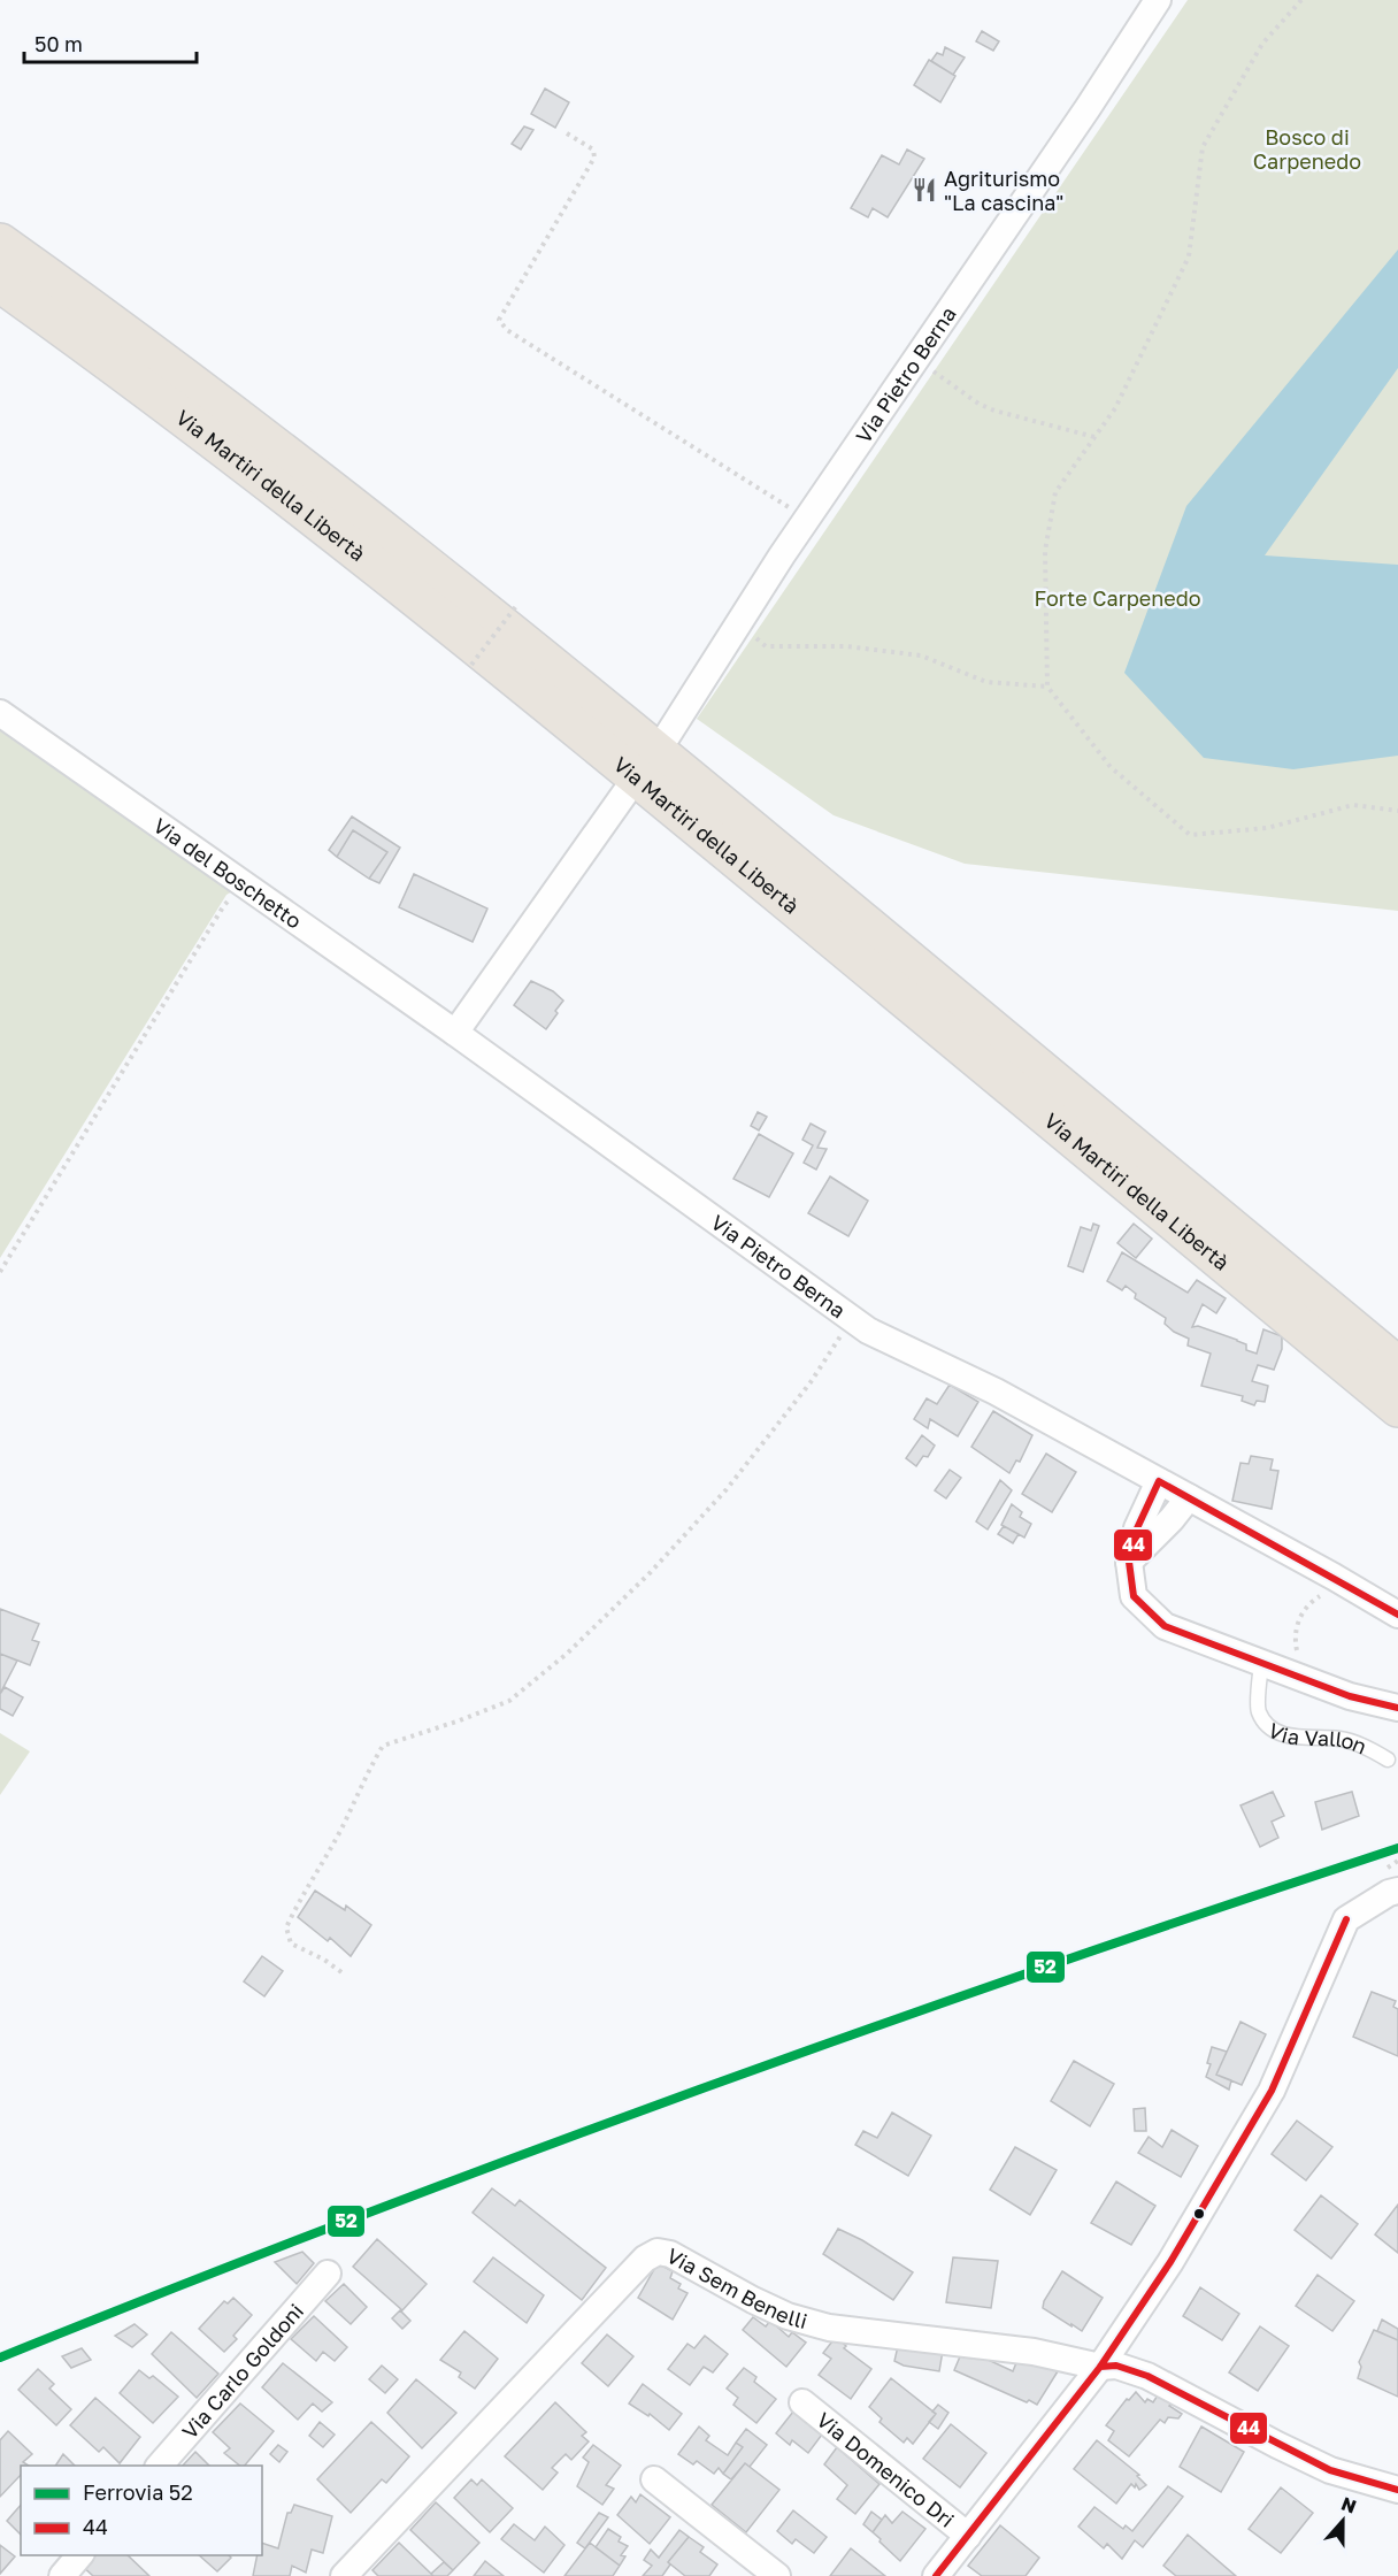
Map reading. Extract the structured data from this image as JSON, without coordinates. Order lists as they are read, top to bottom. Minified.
{"streets":{"main road":["Via Martiri della Libertà"],"street":["Via Pietro Berna","Via del Boschetto","Via Sem Benelli","Via Carlo Goldoni","Via Domenico Dri"],"lane":["Via Vallon"]},"crossings":[["Via Pietro Berna","Via Martiri della Libertà"],["Via Pietro Berna","Via del Boschetto"]],"parks":["Bosco di Carpenedo","Forte Carpenedo"],"places":{"restaurant":["Agriturismo \"La cascina\""]},"lines":["transit line 44","rail line 52"],"legend":["Ferrovia 52","44"],"scale_bar":"50 m","north":"top"}
